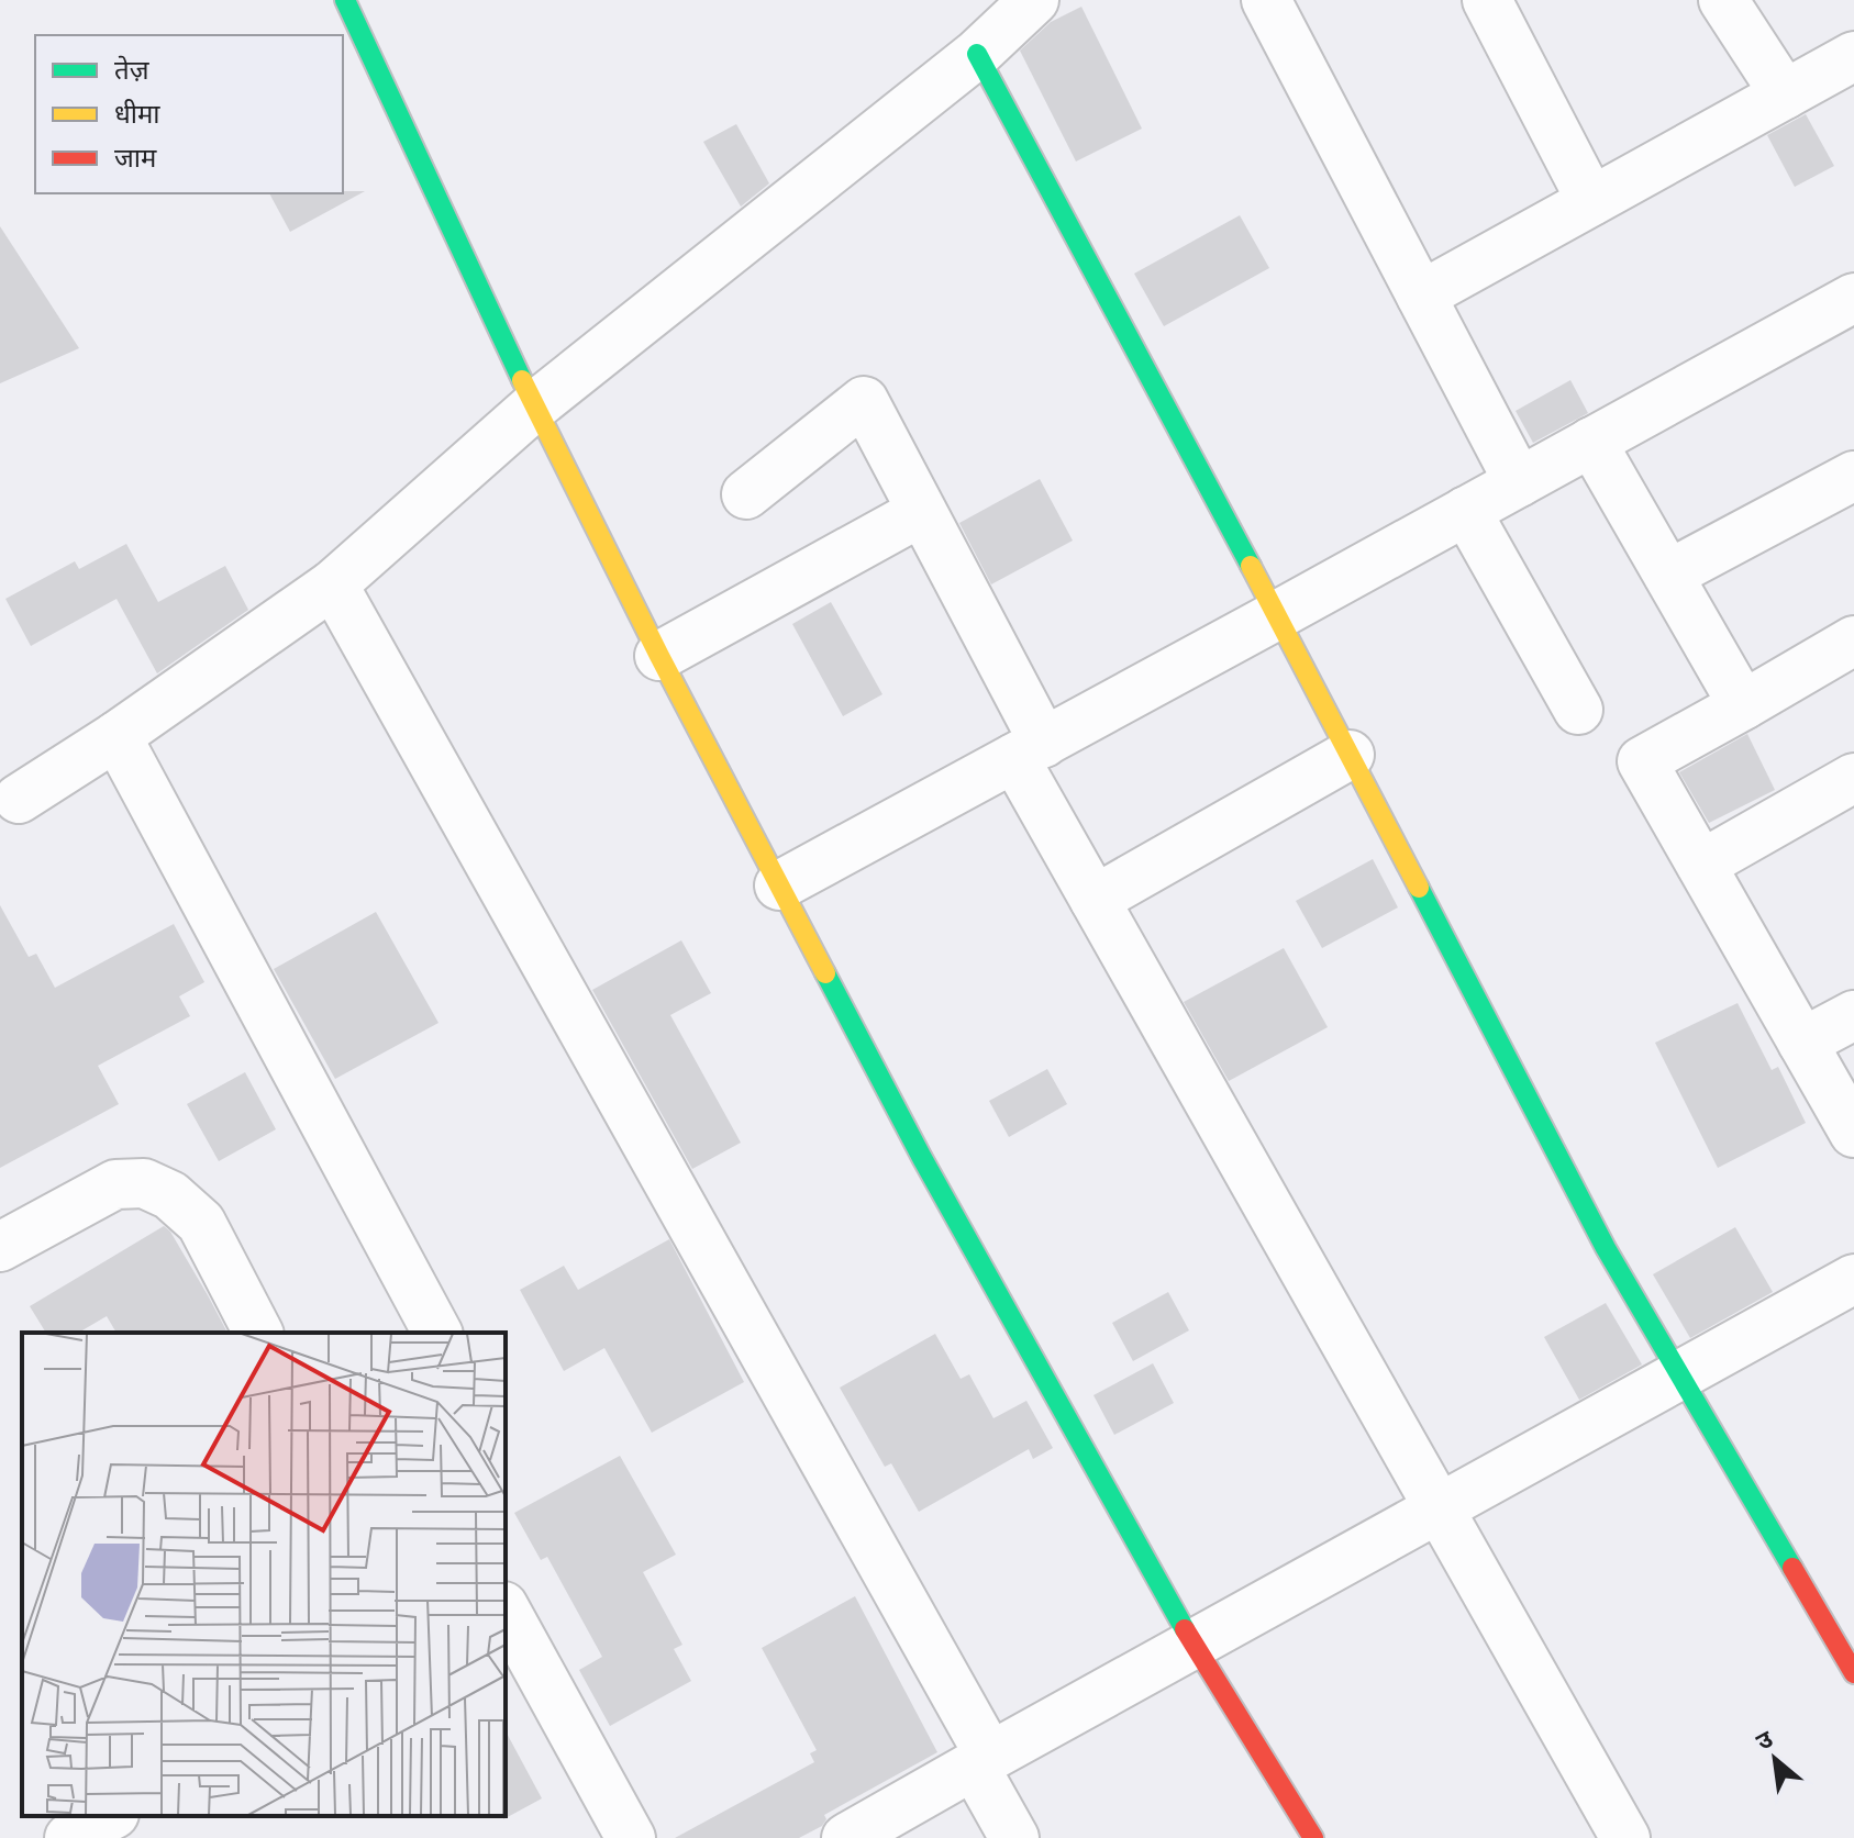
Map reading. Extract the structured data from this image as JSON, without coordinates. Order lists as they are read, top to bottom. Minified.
{"legend":["तेज़","धीमा","जाम"],"north":"top left"}
